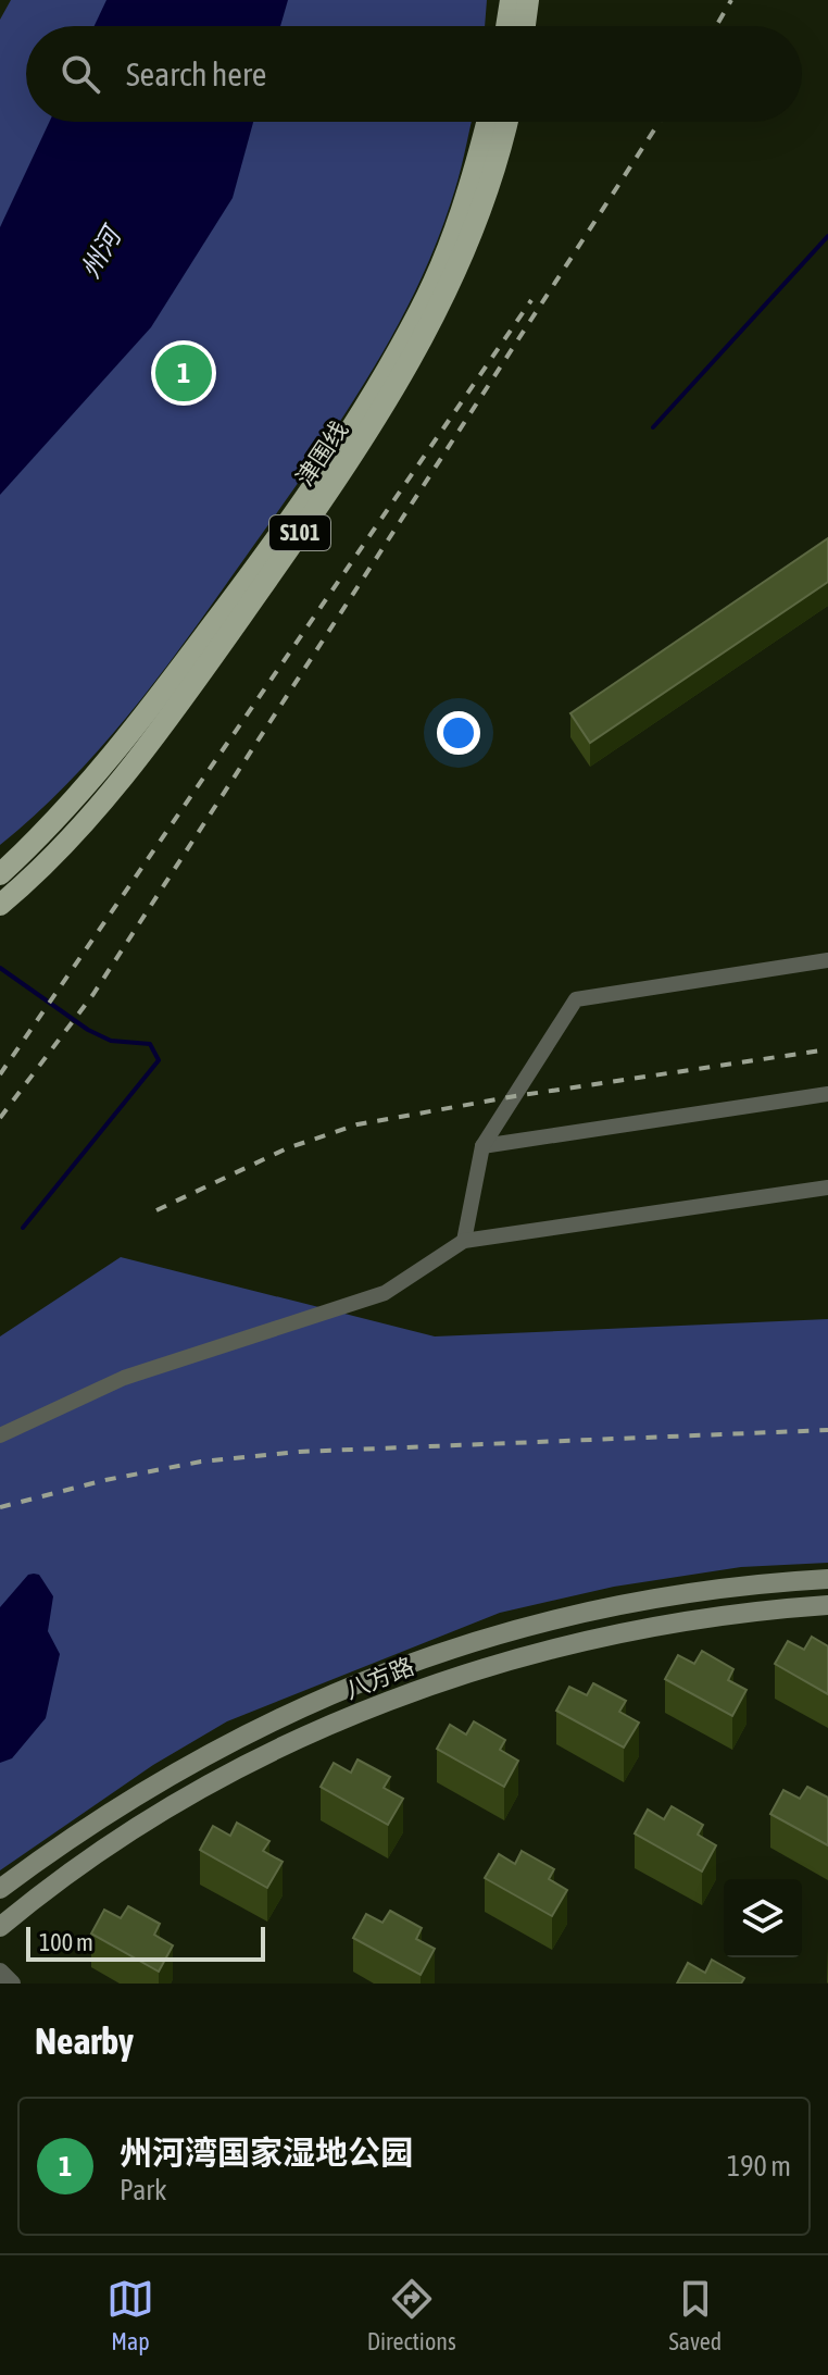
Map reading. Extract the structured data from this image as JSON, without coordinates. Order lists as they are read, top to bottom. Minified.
{"streets":{"main road":["津围线","S101","八方路"]},"water":["州河"],"scale_bar":"100 m","page":{"search":"Search here","pins":"1","scale":"100 m","heading":"Nearby","list":[{"mark":"1","name":"州河湾国家湿地公园","note":"Park","value":"190 m"}],"nav":["Map","Directions","Saved"]}}
